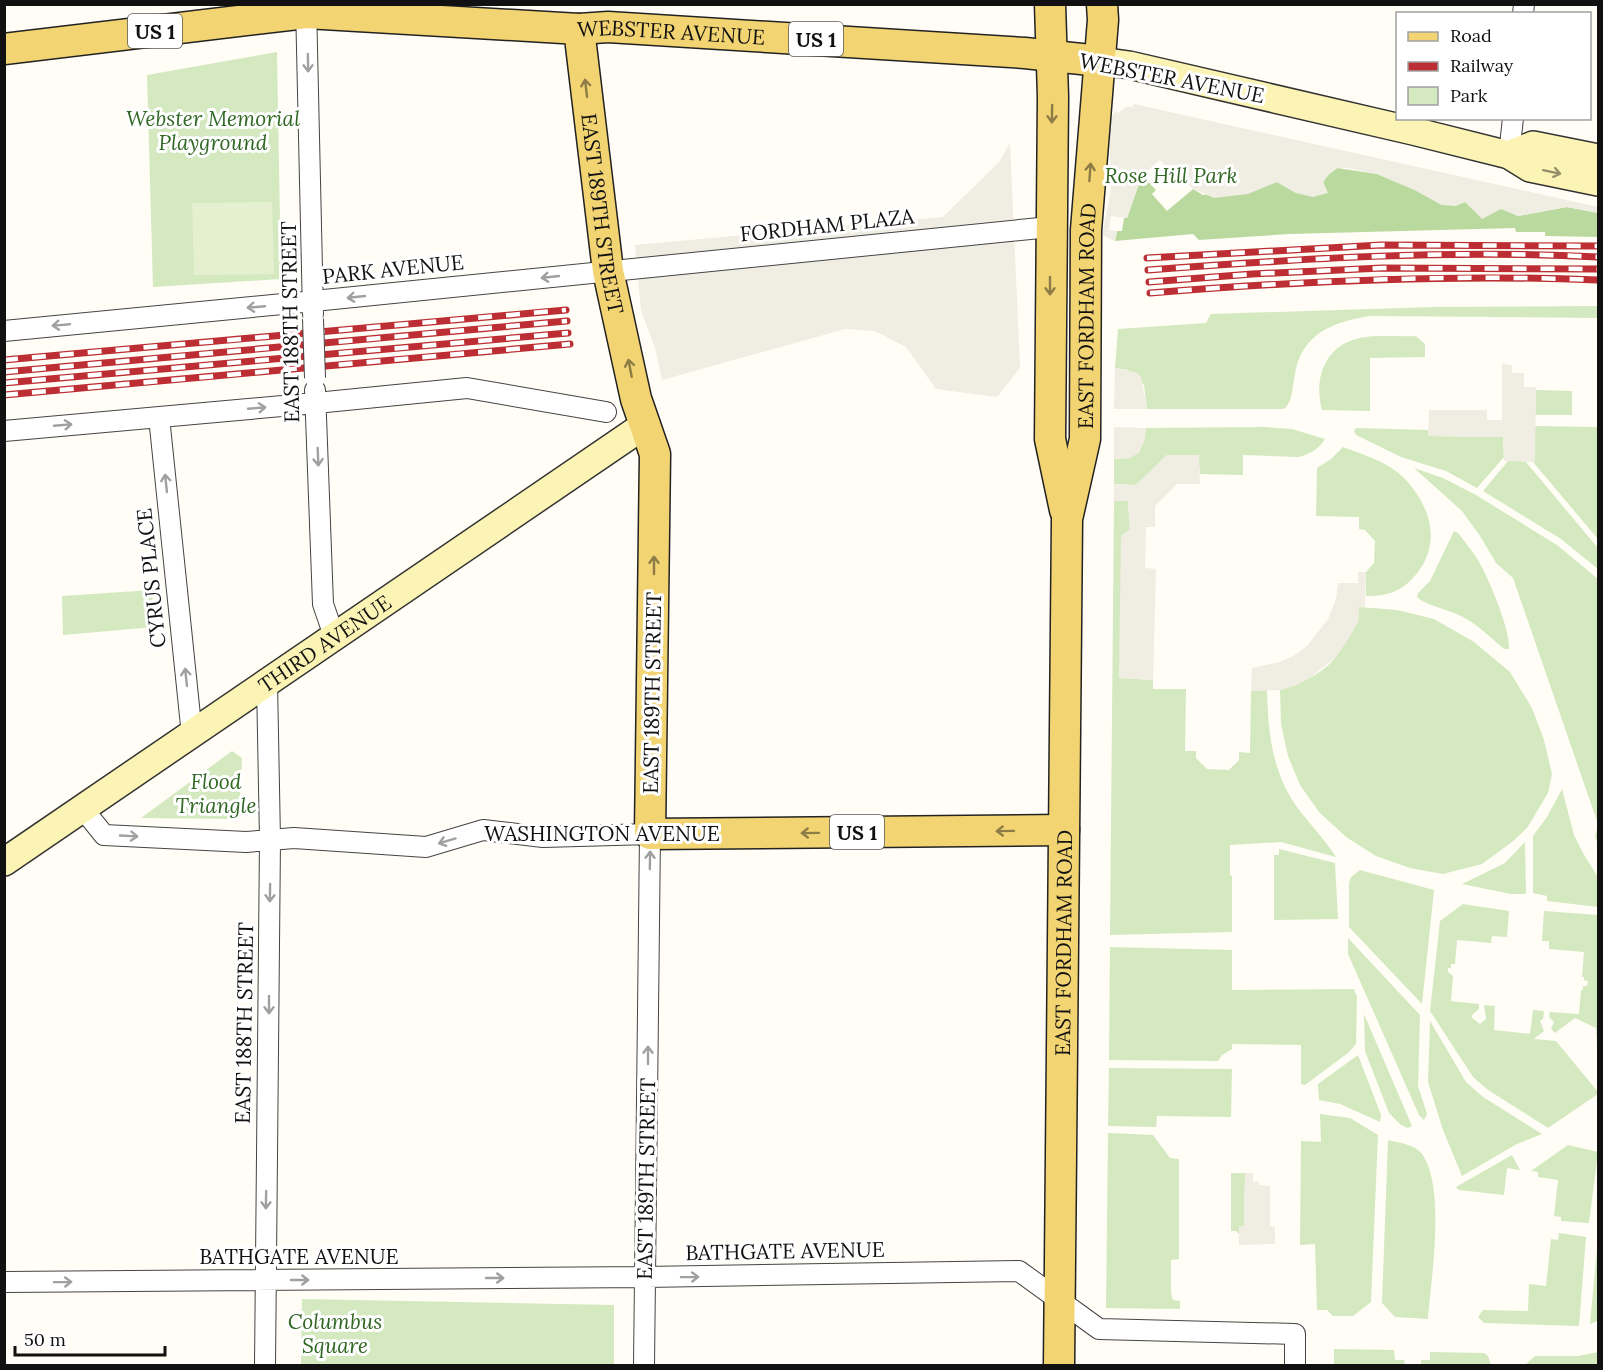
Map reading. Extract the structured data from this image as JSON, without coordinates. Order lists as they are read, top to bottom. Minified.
{"streets":{"main road":["US 1","WEBSTER AVENUE","EAST 189TH STREET","EAST FORDHAM ROAD","THIRD AVENUE","WASHINGTON AVENUE"],"street":["FORDHAM PLAZA","PARK AVENUE","EAST 188TH STREET","CYRUS PLACE","BATHGATE AVENUE"]},"crossings":[["WEBSTER AVENUE","EAST 189TH STREET"],["WEBSTER AVENUE","EAST FORDHAM ROAD"],["WEBSTER AVENUE","EAST 188TH STREET"],["EAST 189TH STREET","FORDHAM PLAZA"],["EAST 189TH STREET","PARK AVENUE"],["EAST 189TH STREET","THIRD AVENUE"],["EAST 189TH STREET","WASHINGTON AVENUE"],["EAST 189TH STREET","BATHGATE AVENUE"],["FORDHAM PLAZA","PARK AVENUE"],["FORDHAM PLAZA","EAST FORDHAM ROAD"],["PARK AVENUE","EAST 188TH STREET"],["EAST FORDHAM ROAD","WASHINGTON AVENUE"],["EAST FORDHAM ROAD","BATHGATE AVENUE"],["EAST 188TH STREET","THIRD AVENUE"],["EAST 188TH STREET","WASHINGTON AVENUE"],["EAST 188TH STREET","BATHGATE AVENUE"],["CYRUS PLACE","THIRD AVENUE"],["THIRD AVENUE","WASHINGTON AVENUE"]],"one_way":["EAST 189TH STREET","EAST 188TH STREET","CYRUS PLACE","BATHGATE AVENUE"],"parks":["Webster Memorial Playground","Rose Hill Park","Flood Triangle","Columbus Square"],"legend":["Road","Railway","Park"],"scale_bar":"50 m"}
